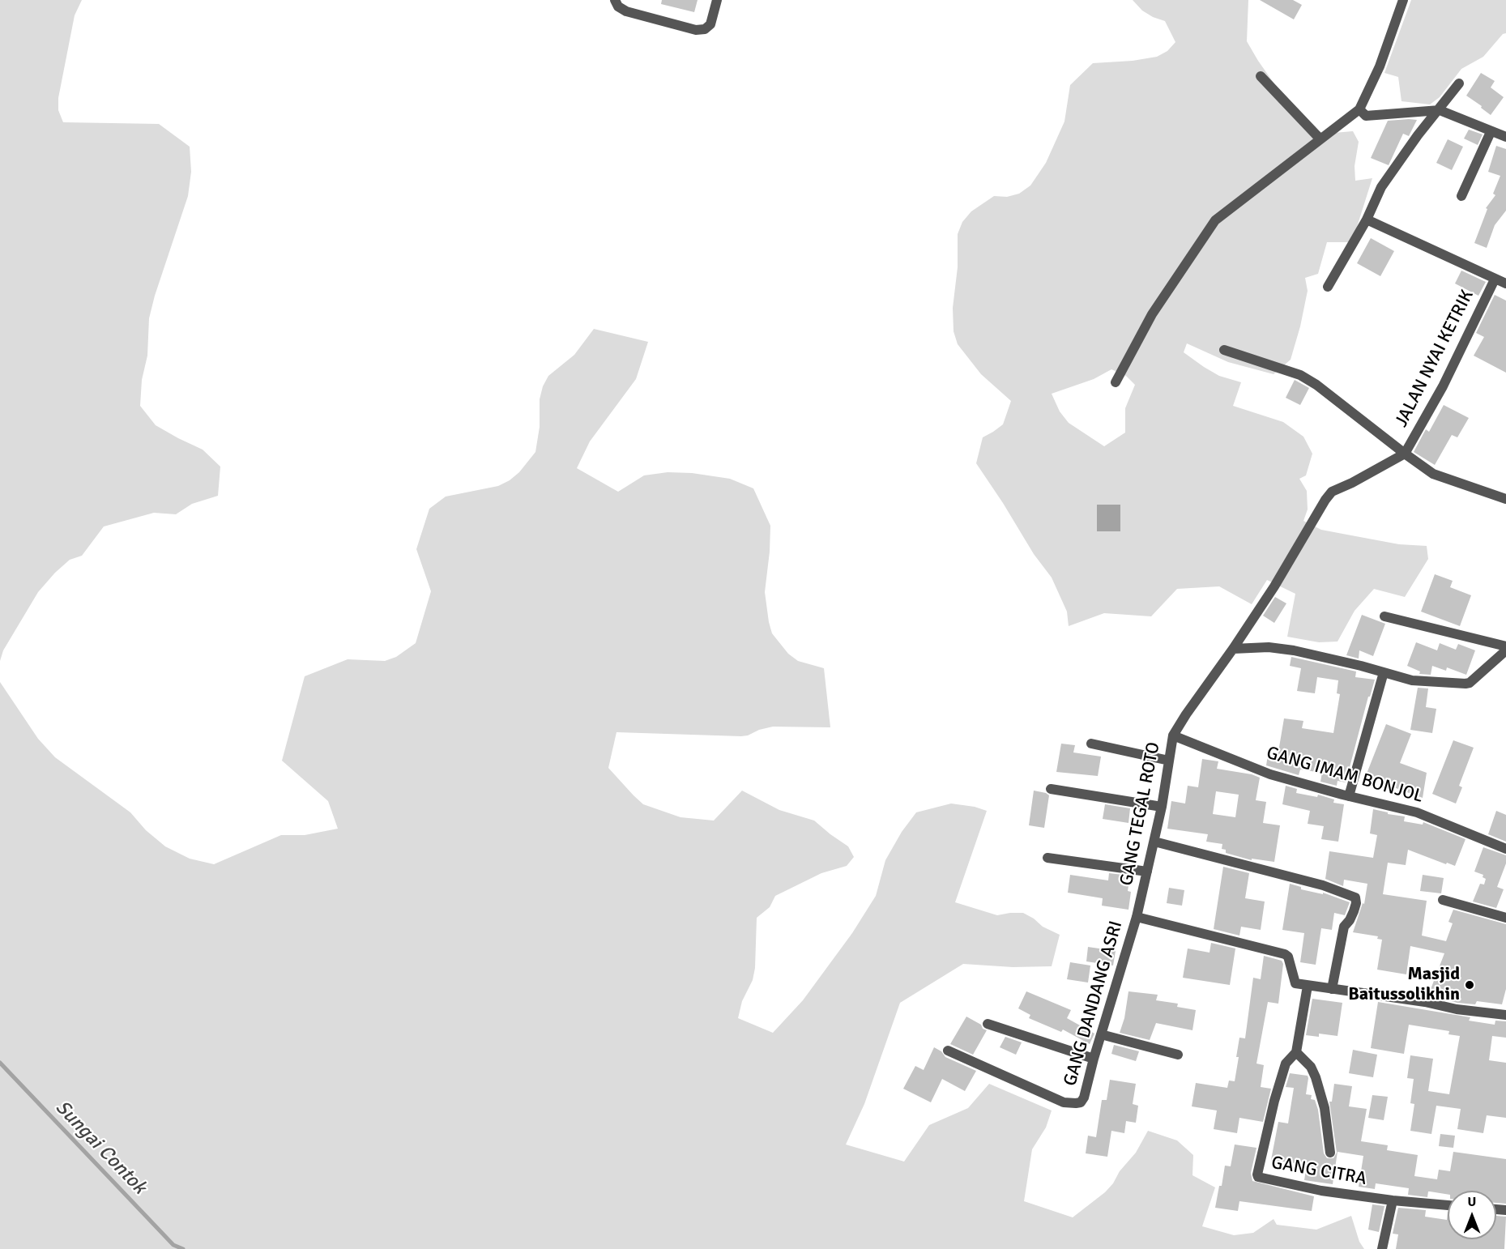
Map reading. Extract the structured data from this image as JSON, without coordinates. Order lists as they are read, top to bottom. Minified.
{"streets":{"street":["JALAN NYAI KETRIK","GANG IMAM BONJOL","GANG TEGAL ROTO","GANG DANDANG ASRI","GANG CITRA"]},"crossings":[["JALAN NYAI KETRIK","GANG TEGAL ROTO"],["GANG IMAM BONJOL","GANG TEGAL ROTO"],["GANG TEGAL ROTO","GANG DANDANG ASRI"]],"water":["Sungai Contok"],"places":["Masjid Baitussolikhin"],"north":"top"}
